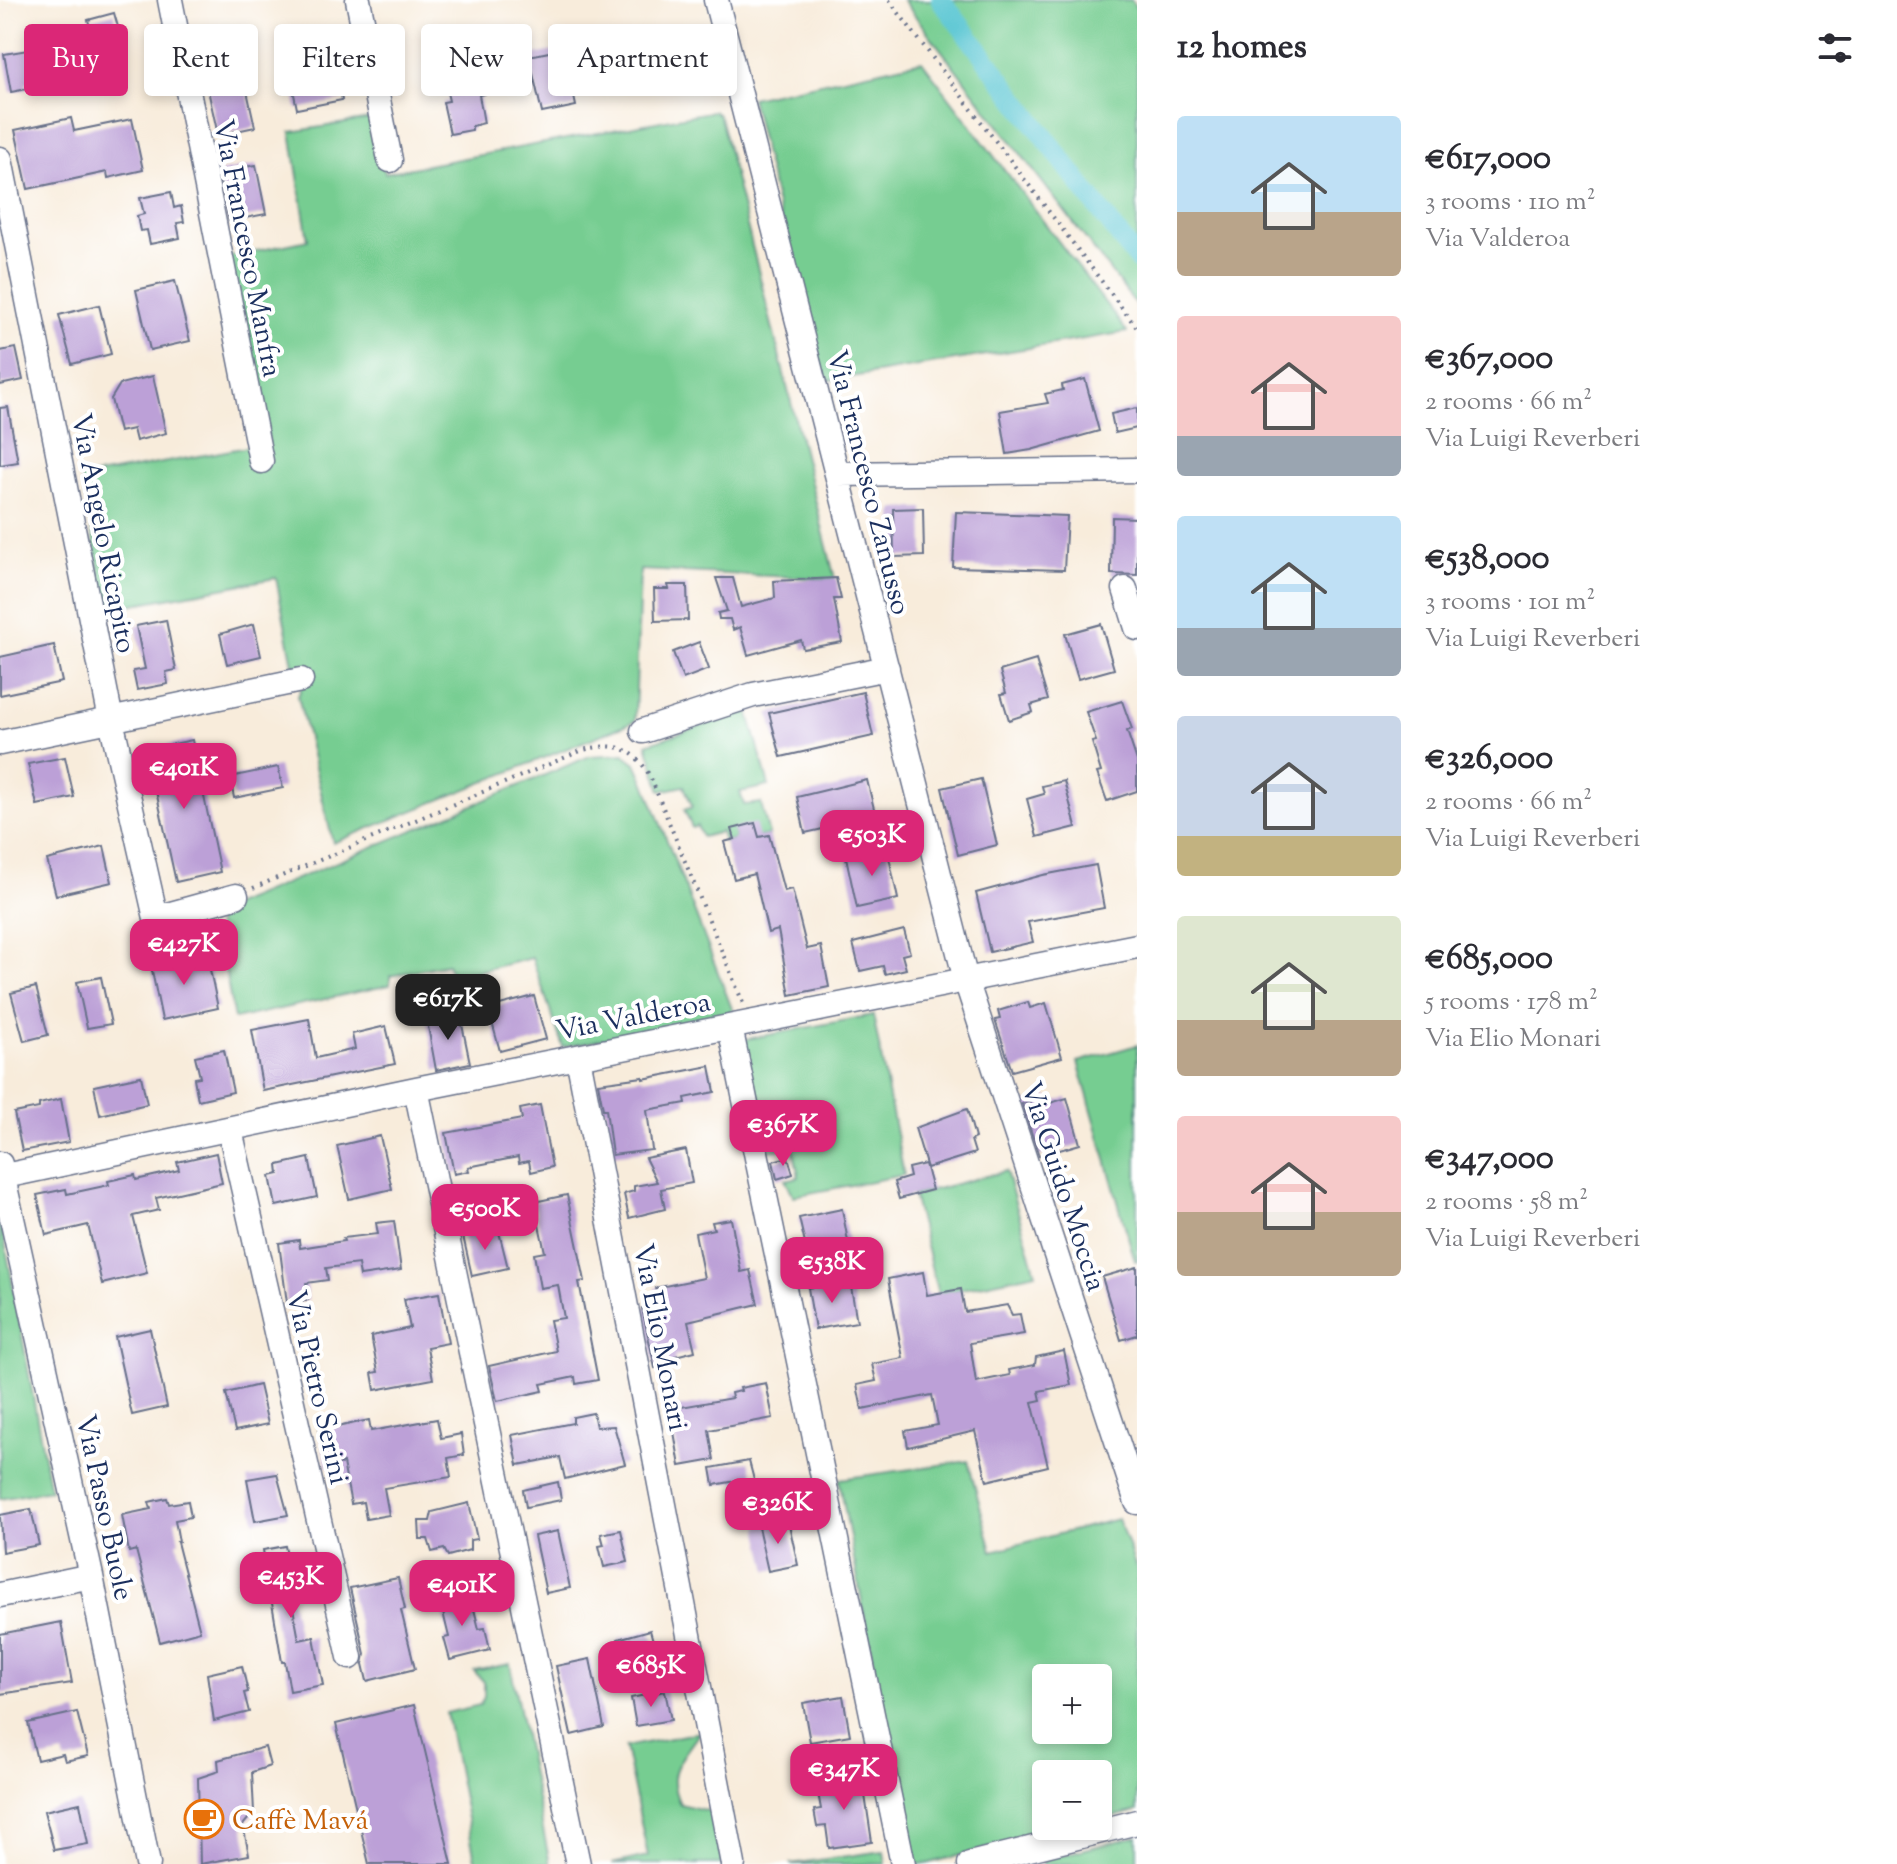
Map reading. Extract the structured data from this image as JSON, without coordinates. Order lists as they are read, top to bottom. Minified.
{"streets":{"street":["Via Francesco Manfra","Via Francesco Zanusso","Via Angelo Ricapito","Via Valderoa","Via Guido Moccia","Via Elio Monari","Via Pietro Serini","Via Passo Buole"]},"crossings":[["Via Francesco Zanusso","Via Valderoa"],["Via Francesco Zanusso","Via Guido Moccia"],["Via Valderoa","Via Guido Moccia"],["Via Valderoa","Via Elio Monari"],["Via Valderoa","Via Pietro Serini"],["Via Valderoa","Via Passo Buole"]],"places":{"cafe":["Caffè Mavá"]},"page":{"heading":"12 homes","chip":["Buy","Rent","Filters","New","Apartment"],"list":[{"name":"€617,000","note":"3 rooms · 110 m² · Via Valderoa"},{"name":"€367,000","note":"2 rooms · 66 m² · Via Luigi Reverberi"},{"name":"€538,000","note":"3 rooms · 101 m² · Via Luigi Reverberi"},{"name":"€326,000","note":"2 rooms · 66 m² · Via Luigi Reverberi"},{"name":"€685,000","note":"5 rooms · 178 m² · Via Elio Monari"},{"name":"€347,000","note":"2 rooms · 58 m² · Via Luigi Reverberi"}],"price":["€401K","€503K","€427K","€617K","€367K","€500K","€538K","€326K","€453K","€401K","€685K","€347K"],"map_buttons":["+","−"]}}
